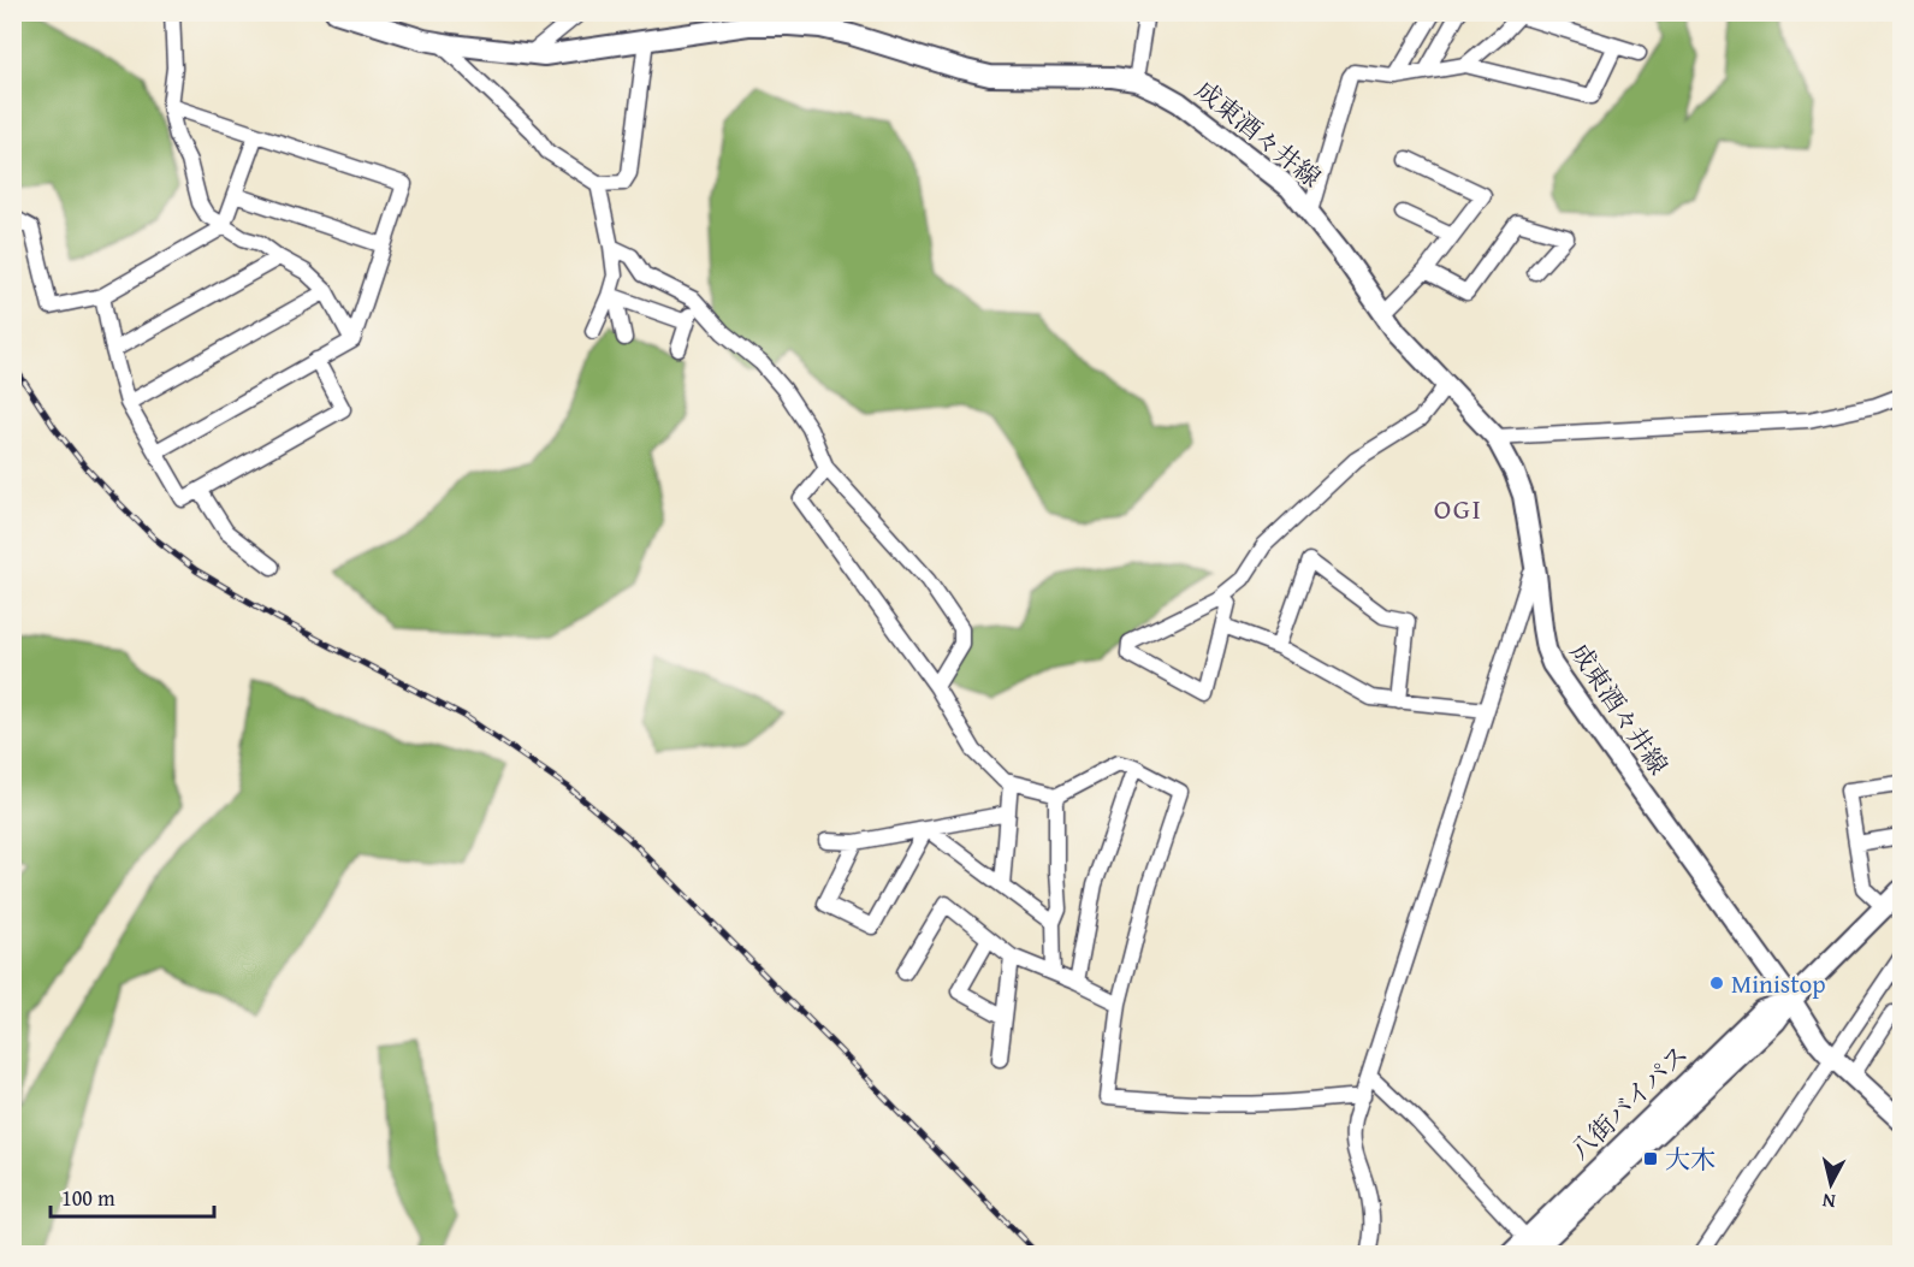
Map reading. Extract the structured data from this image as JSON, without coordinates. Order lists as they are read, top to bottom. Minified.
{"streets":{"main road":["成東酒々井線","八街バイパス"]},"crossings":[["成東酒々井線","八街バイパス"]],"districts":["OGI"],"places":{"other":["Ministop"],"transit":["大木"]},"scale_bar":"100 m","north":"bottom"}
